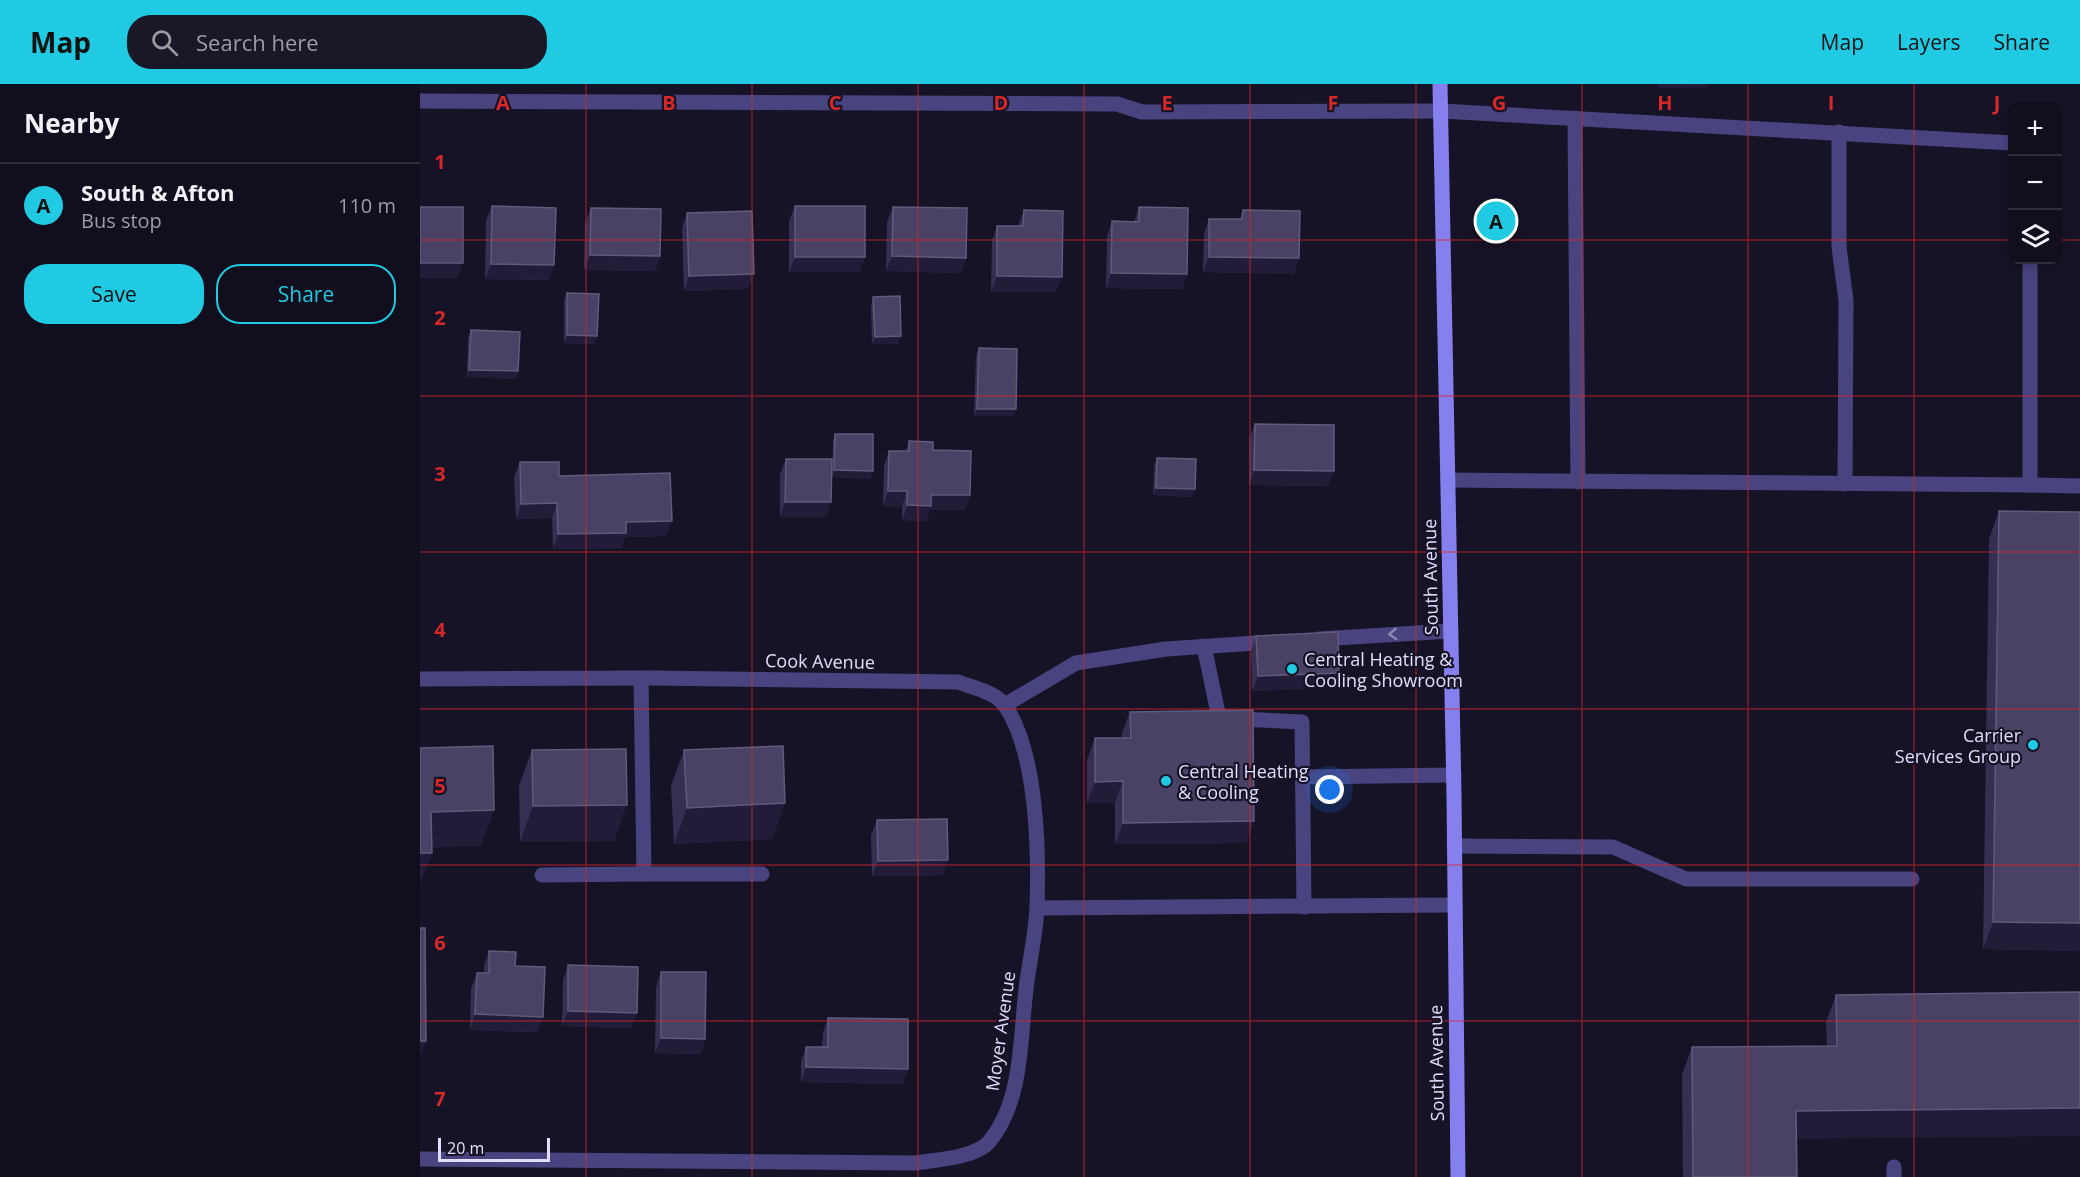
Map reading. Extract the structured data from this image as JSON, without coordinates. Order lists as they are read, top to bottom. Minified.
{"streets":{"main road":["South Avenue"],"street":["Cook Avenue","Moyer Avenue"]},"places":["Central Heating & Cooling Showroom","Carrier Services Group","Central Heating & Cooling"],"scale_bar":"20 m","page":{"header":"Map","search":"Search here","nav":["Map","Layers","Share"],"heading":"Nearby","map_buttons":["+","−"],"list":[{"mark":"A","name":"South & Afton","note":"Bus stop","value":"110 m"}],"pins":"A","buttons":["Save","Share"],"scale":"20 m"},"grid":{"columns":["A","B","C","D","E","F","G","H","I","J"],"rows":["1","2","3","4","5","6","7"]}}
